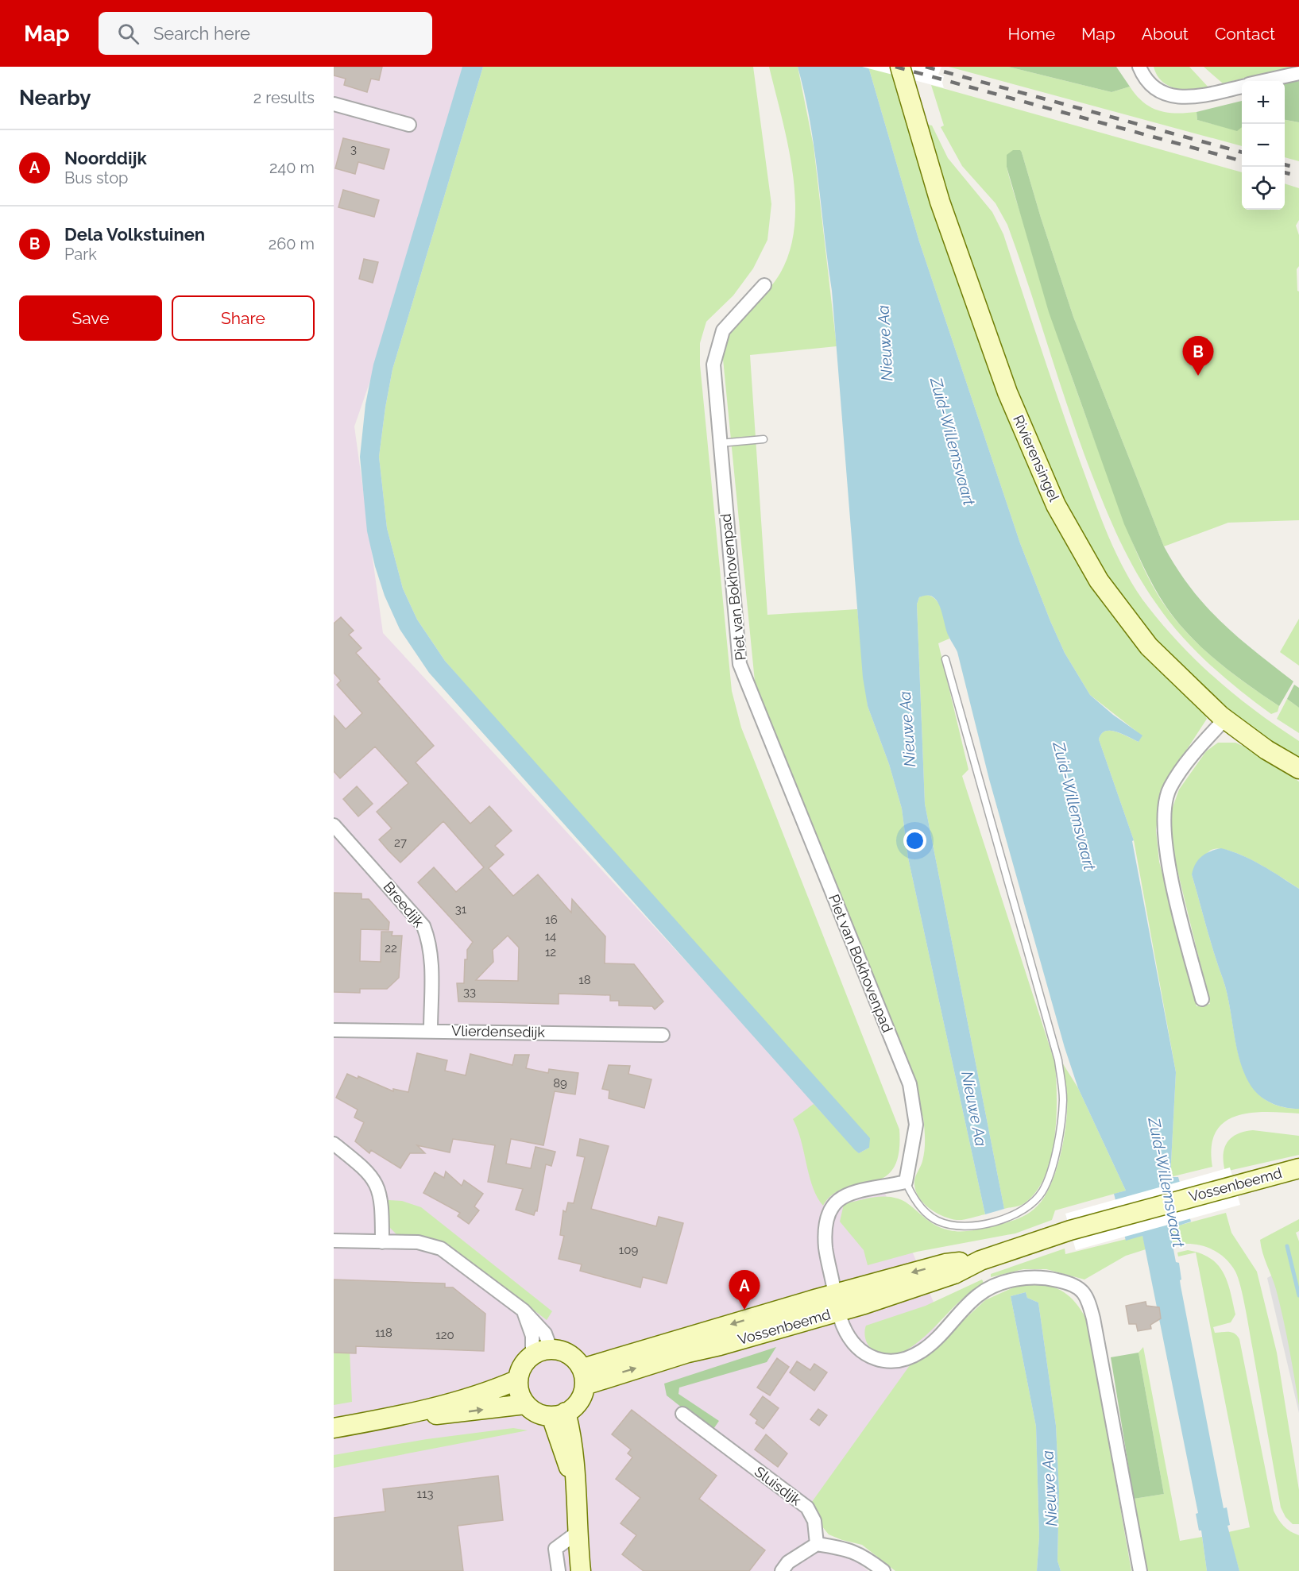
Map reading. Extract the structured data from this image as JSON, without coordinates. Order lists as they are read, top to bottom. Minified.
{"streets":{"main road":["Rivierensingel","Vossenbeemd"],"street":["Piet van Bokhovenpad","Breedijk","Vlierdensedijk","Sluisdijk"]},"crossings":[["Breedijk","Vlierdensedijk"]],"water":["Nieuwe Aa","Zuid-Willemsvaart"],"house_numbers":["3","27","31","16","14","22","12","18","33","89","109","118","120","113"],"page":{"header":"Map","search":"Search here","nav":["Home","Map","About","Contact"],"heading":["Nearby","2 results"],"map_buttons":["+","−"],"list":[{"mark":"A","name":"Noorddijk","note":"Bus stop","value":"240 m"},{"mark":"B","name":"Dela Volkstuinen","note":"Park","value":"260 m"}],"buttons":["Save","Share"],"pins":["B","A"]}}
